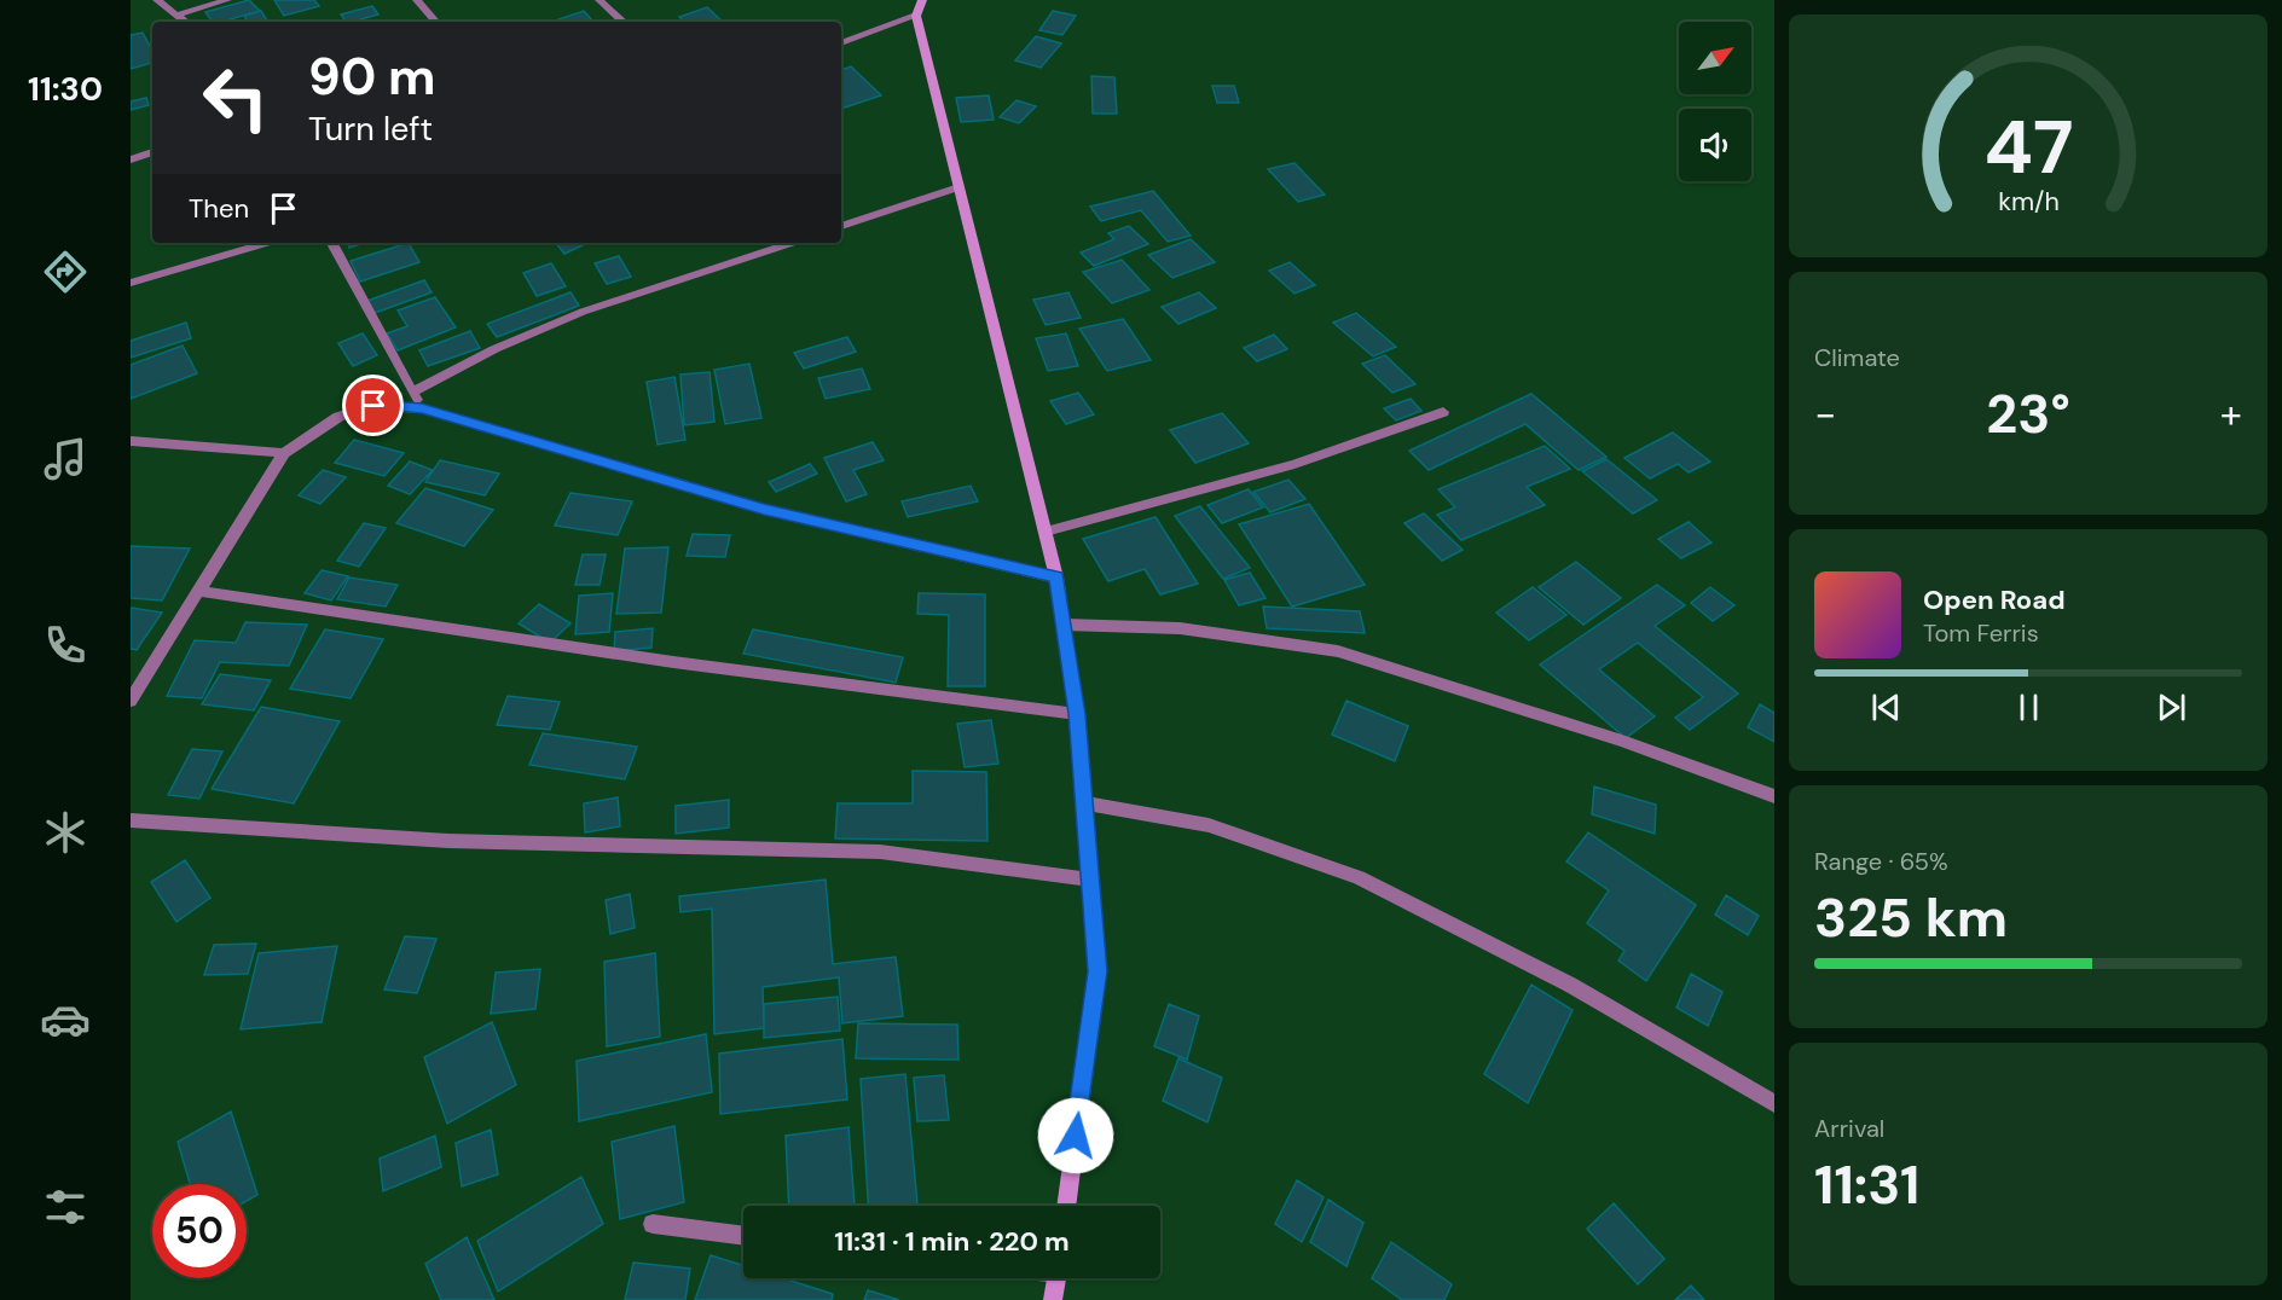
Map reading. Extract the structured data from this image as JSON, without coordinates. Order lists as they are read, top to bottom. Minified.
{"north":"top right","page":{"tabs":"11:30","turn":["90 m","Turn left"],"then":"Then","tile":["Climate",["Range · 65%","325 km"],["Arrival","11:31"]],"heat":["−","23°","+"],"song":["Open Road","Tom Ferris"],"limit":"50","trip":"11:31 · 1 min · 220 m","gauge":["47","km/h"]}}
